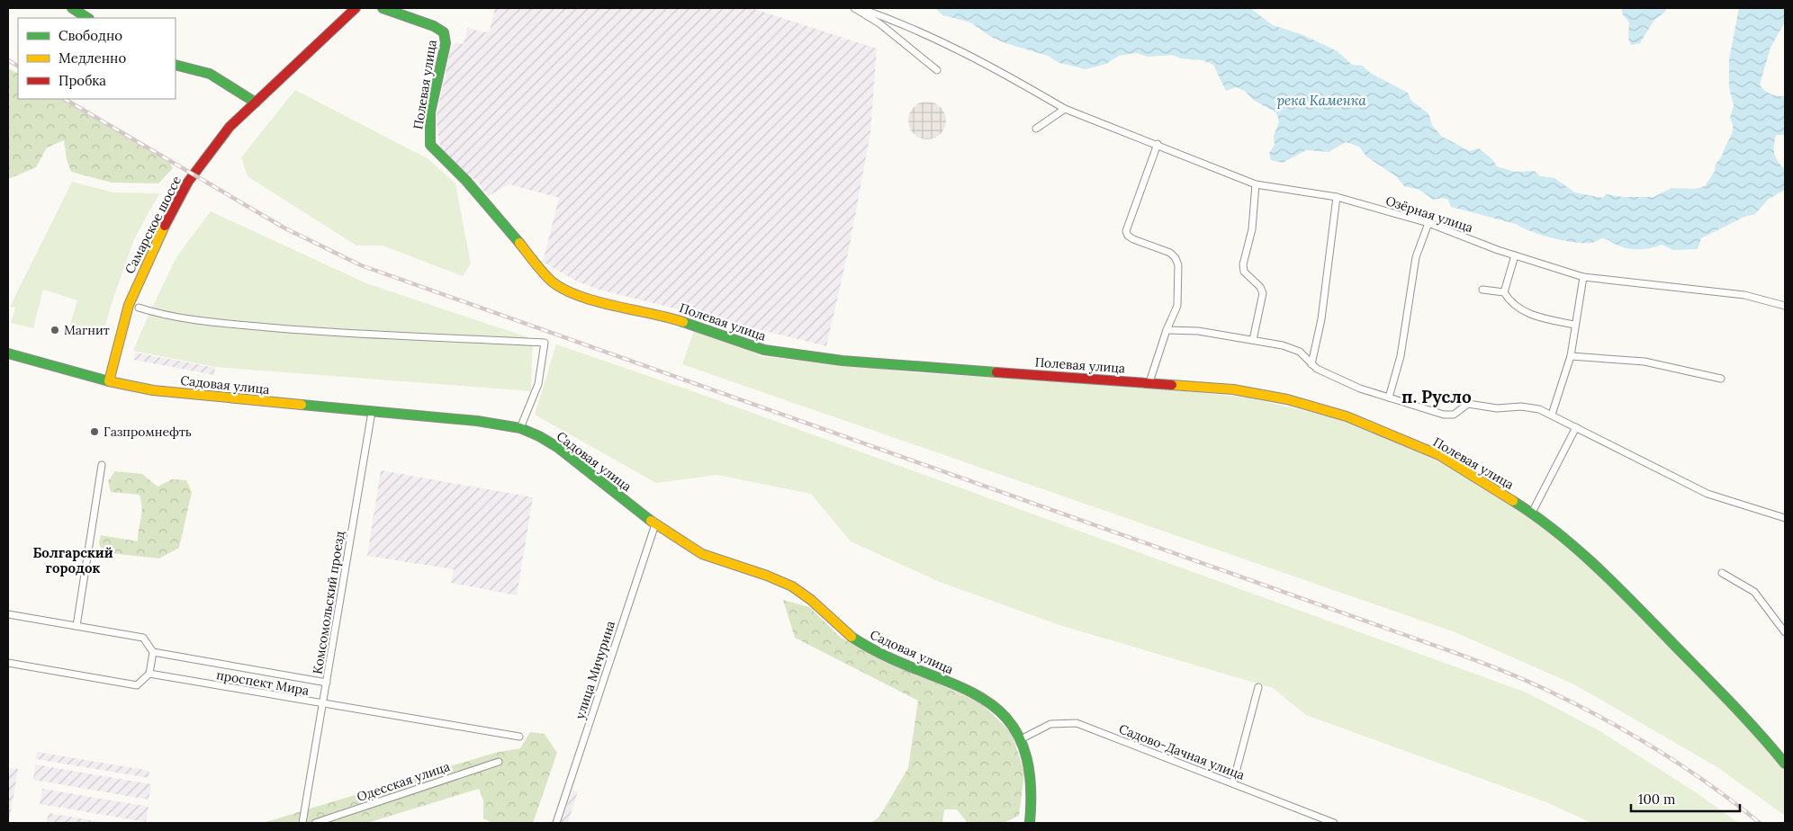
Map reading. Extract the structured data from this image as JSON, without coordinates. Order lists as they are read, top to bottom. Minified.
{"streets":{"street":["Полевая улица","Озёрная улица","Самарское шоссе","Садовая улица","Комсомольский проезд","улица Мичурина","проспект Мира","Садово-Дачная улица","Одесская улица"]},"crossings":[["Самарское шоссе","Садовая улица"],["Садовая улица","Комсомольский проезд"],["Садовая улица","улица Мичурина"],["Садовая улица","Садово-Дачная улица"],["Комсомольский проезд","проспект Мира"]],"districts":["п. Русло","Болгарский городок"],"water":["река Каменка"],"places":["Магнит","Газпромнефть"],"legend":["Свободно","Медленно","Пробка"],"scale_bar":"100 m"}
